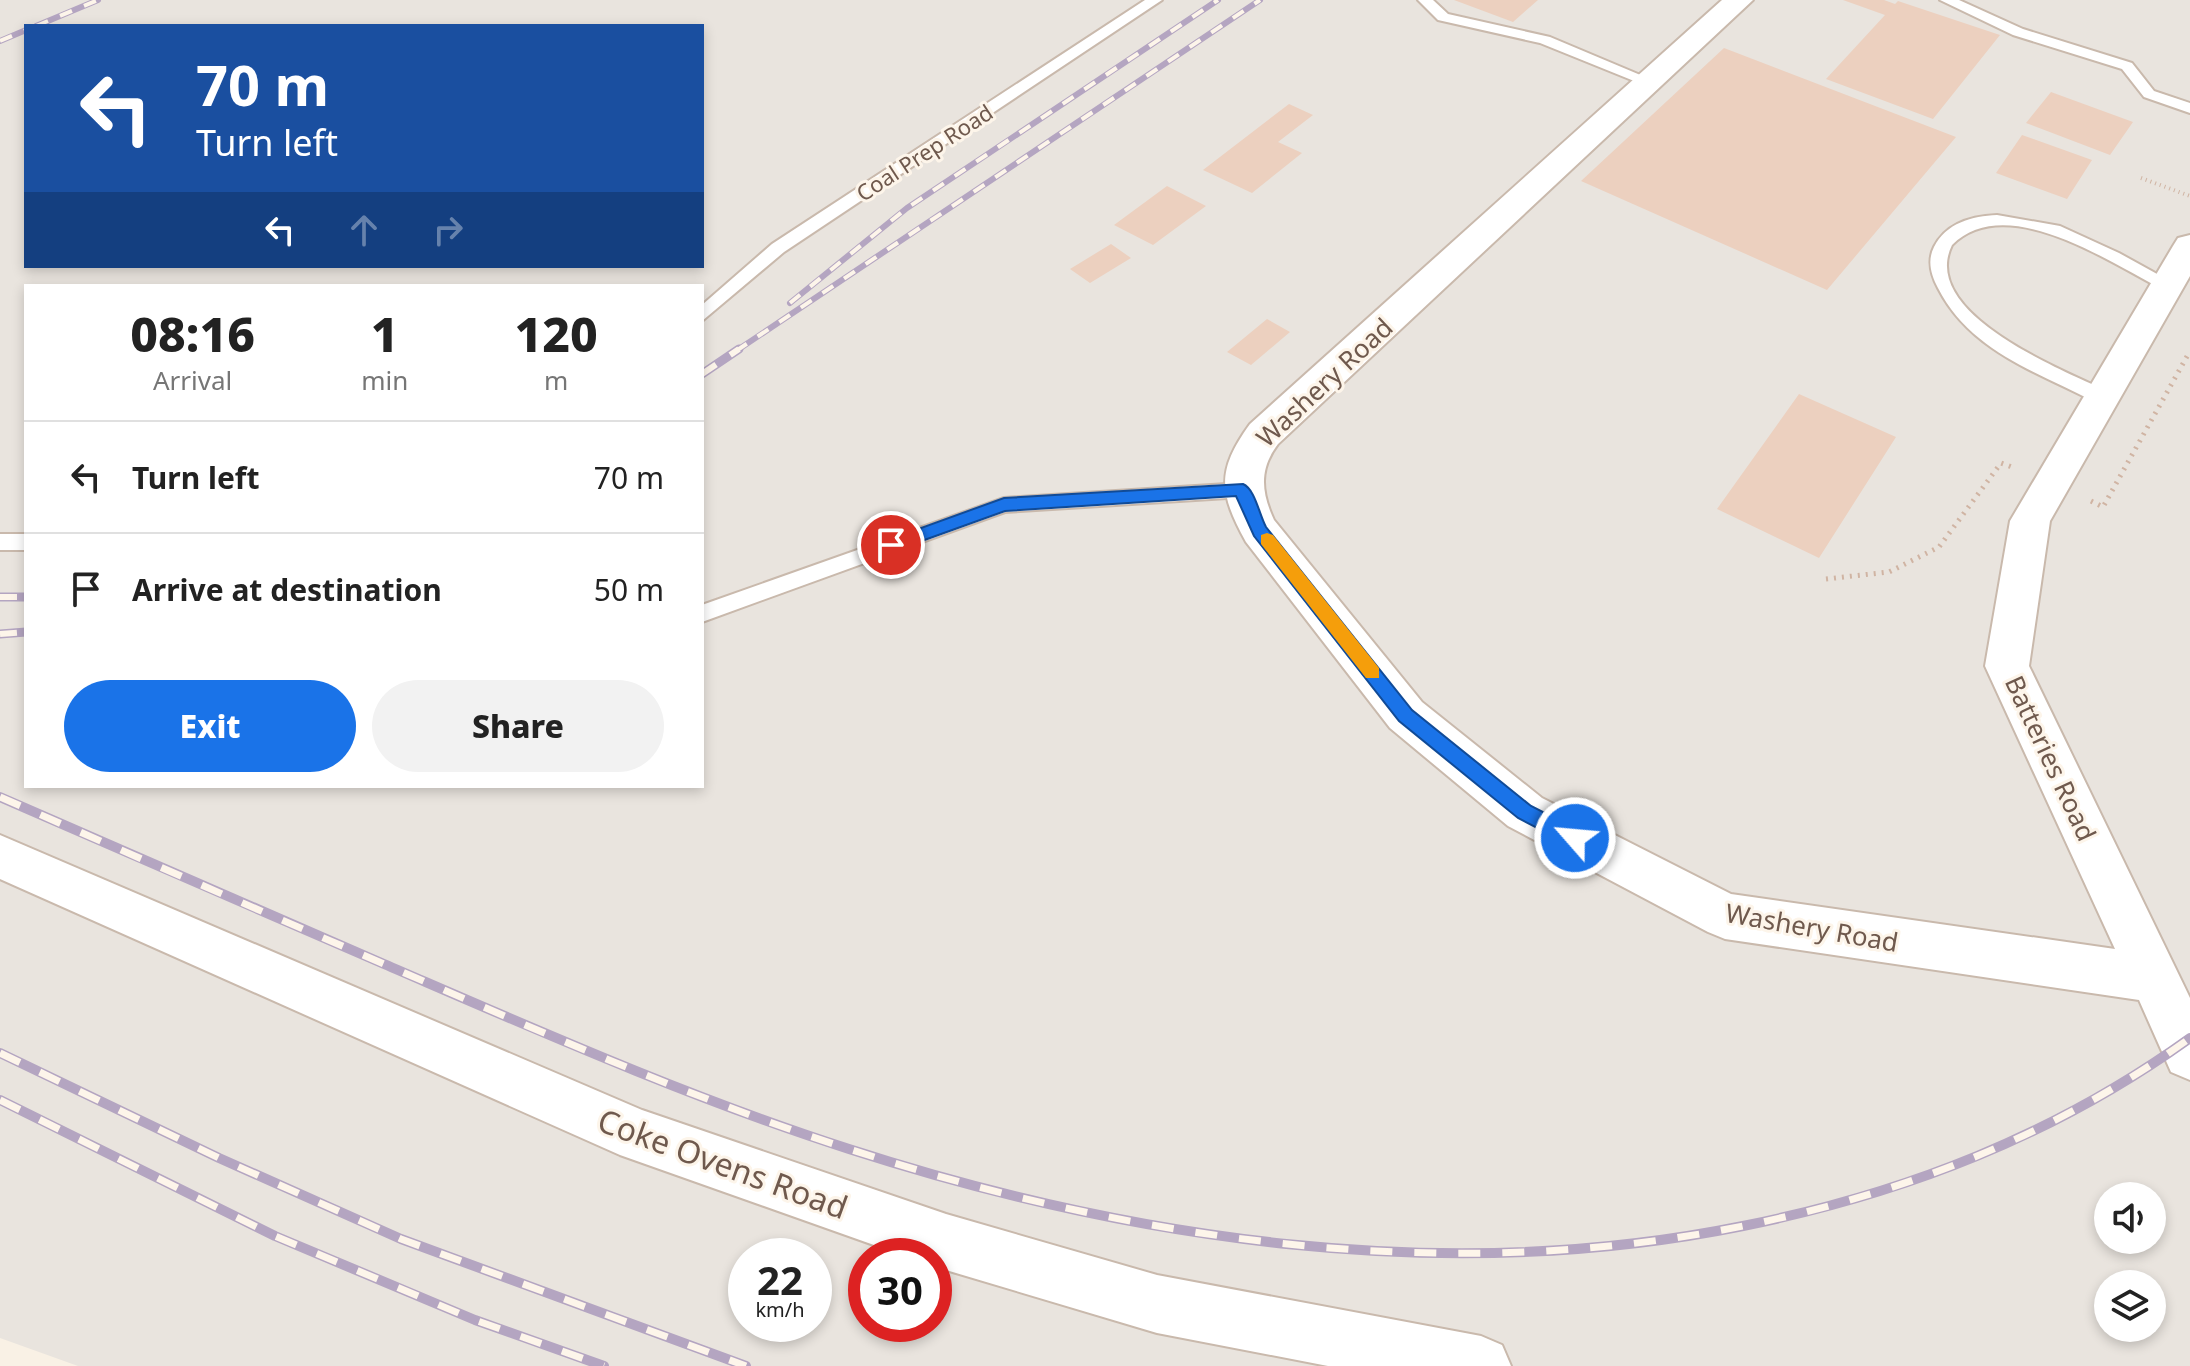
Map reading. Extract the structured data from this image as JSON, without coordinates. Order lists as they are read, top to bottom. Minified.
{"streets":{"street":["Washery Road","Batteries Road","Coke Ovens Road"],"lane":["Coal Prep Road"]},"crossings":[["Washery Road","Batteries Road"]],"page":{"turn":["70 m","Turn left"],"eta":["08:16","Arrival","1","min","120","m"],"list":[{"name":"Turn left","value":"70 m"},{"name":"Arrive at destination","value":"50 m"}],"buttons":["Exit","Share"],"speed":"22 km/h","limit":"30"}}
